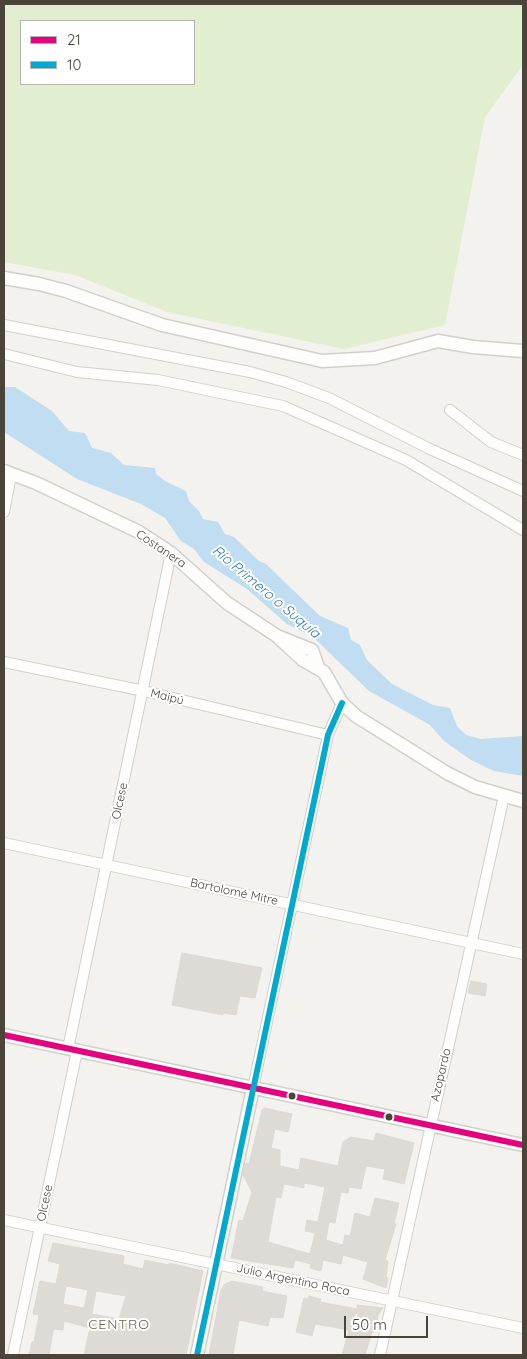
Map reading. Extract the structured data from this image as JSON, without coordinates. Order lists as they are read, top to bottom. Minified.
{"streets":{"street":["Costanera","Maipú","Olcese","Bartolomé Mitre","Azopardo","Julio Argentino Roca"]},"crossings":[["Costanera","Olcese"],["Costanera","Azopardo"],["Maipú","Olcese"],["Olcese","Bartolomé Mitre"],["Olcese","Julio Argentino Roca"],["Bartolomé Mitre","Azopardo"],["Azopardo","Julio Argentino Roca"]],"districts":["CENTRO"],"water":["Río Primero o Suquía"],"lines":["transit line 10","transit line 21"],"legend":["21","10"],"scale_bar":"50 m"}
